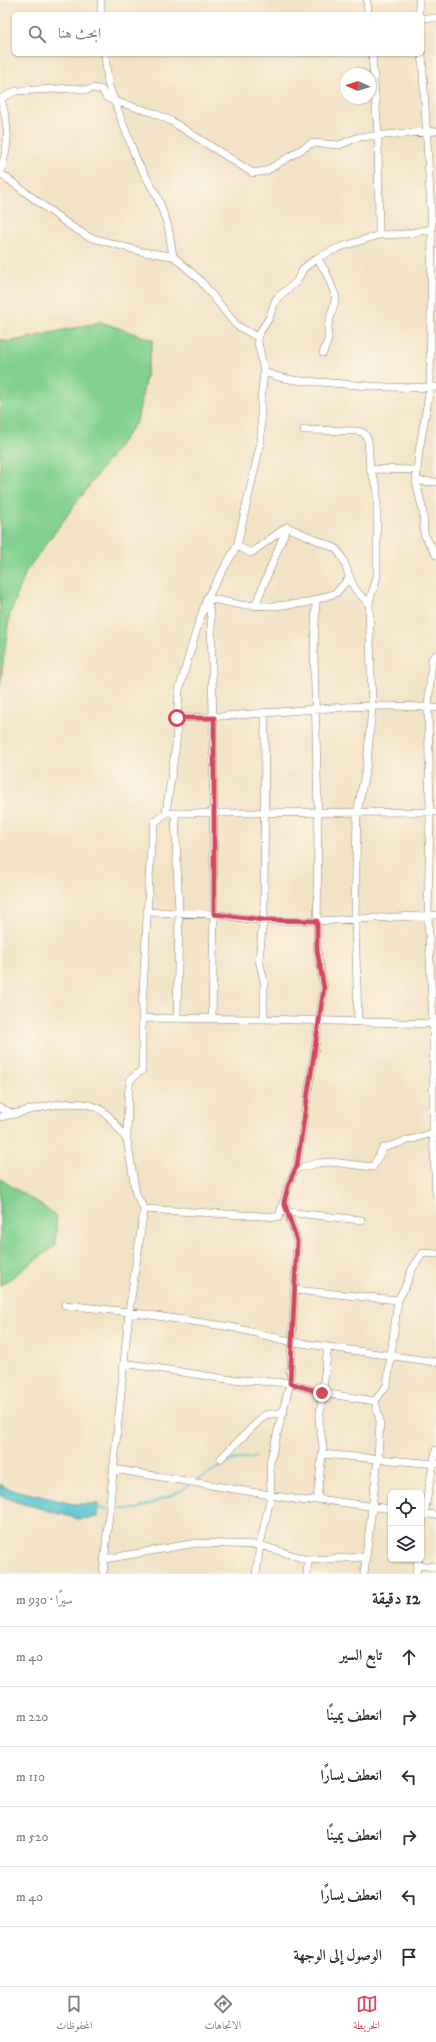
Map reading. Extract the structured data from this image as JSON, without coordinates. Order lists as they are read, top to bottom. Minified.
{"north":"left","page":{"search":"ابحث هنا","heading":["12 دقيقة","سيرًا · 930 m"],"list":[["تابع السير","40 m"],["انعطف يمينًا","220 m"],["انعطف يسارًا","110 m"],["انعطف يمينًا","520 m"],["انعطف يسارًا","40 m"],"الوصول إلى الوجهة"],"nav":["الخريطة","الاتجاهات","المحفوظات"]}}
